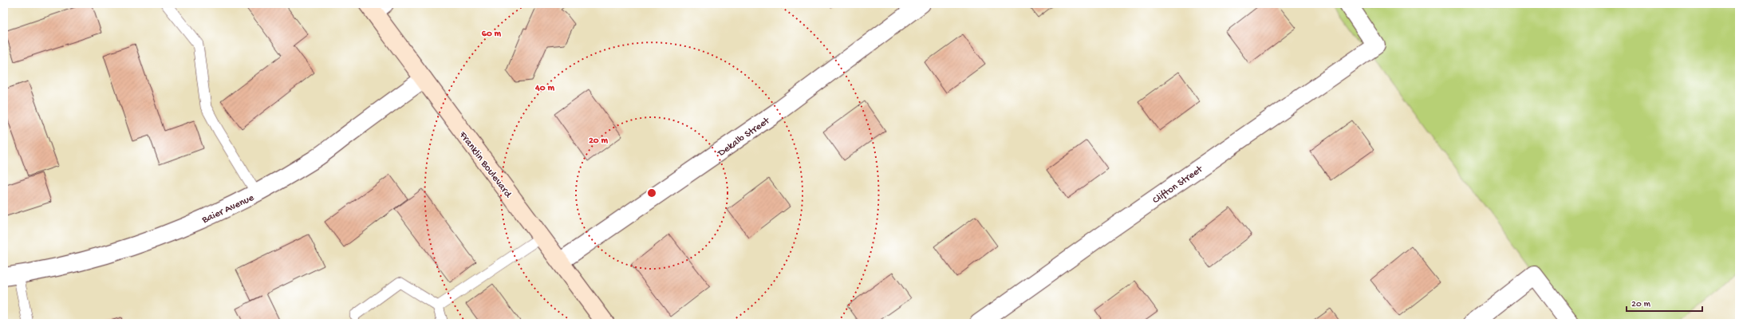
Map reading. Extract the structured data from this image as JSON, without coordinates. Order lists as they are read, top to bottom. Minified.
{"streets":{"street":["Dekalb Street","Franklin Boulevard","Clifton Street","Baier Avenue"]},"crossings":[["Dekalb Street","Franklin Boulevard"],["Franklin Boulevard","Baier Avenue"]],"scale_bar":"20 m","rings":["60 m","40 m","20 m"]}
